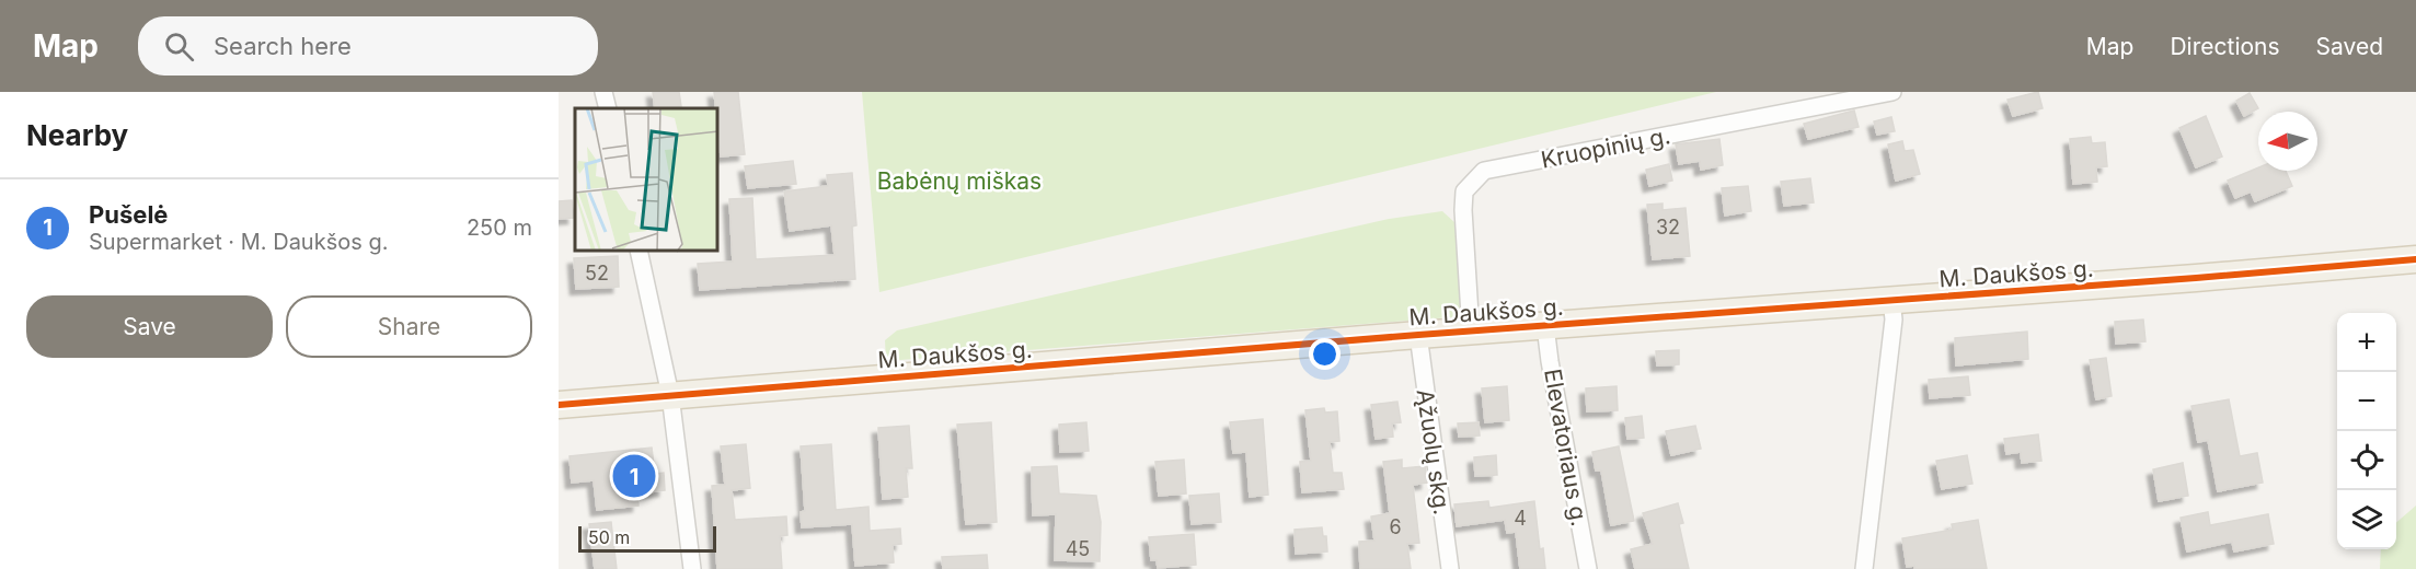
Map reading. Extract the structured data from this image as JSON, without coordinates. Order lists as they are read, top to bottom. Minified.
{"streets":{"main road":["M. Daukšos g."],"street":["Kruopinių g.","Elevatoriaus g.","Ąžuolų skg."]},"crossings":[["Kruopinių g.","M. Daukšos g."],["M. Daukšos g.","Elevatoriaus g."],["M. Daukšos g.","Ąžuolų skg."]],"parks":["Babėnų miškas"],"house_numbers":["32","52","4","6","45"],"scale_bar":"50 m","north":"left","page":{"header":"Map","search":"Search here","nav":["Map","Directions","Saved"],"heading":"Nearby","list":[{"mark":"1","name":"Pušelė","note":"Supermarket · M. Daukšos g.","value":"250 m"}],"buttons":["Save","Share"],"map_buttons":["+","−"],"pins":"1","scale":"50 m"}}
